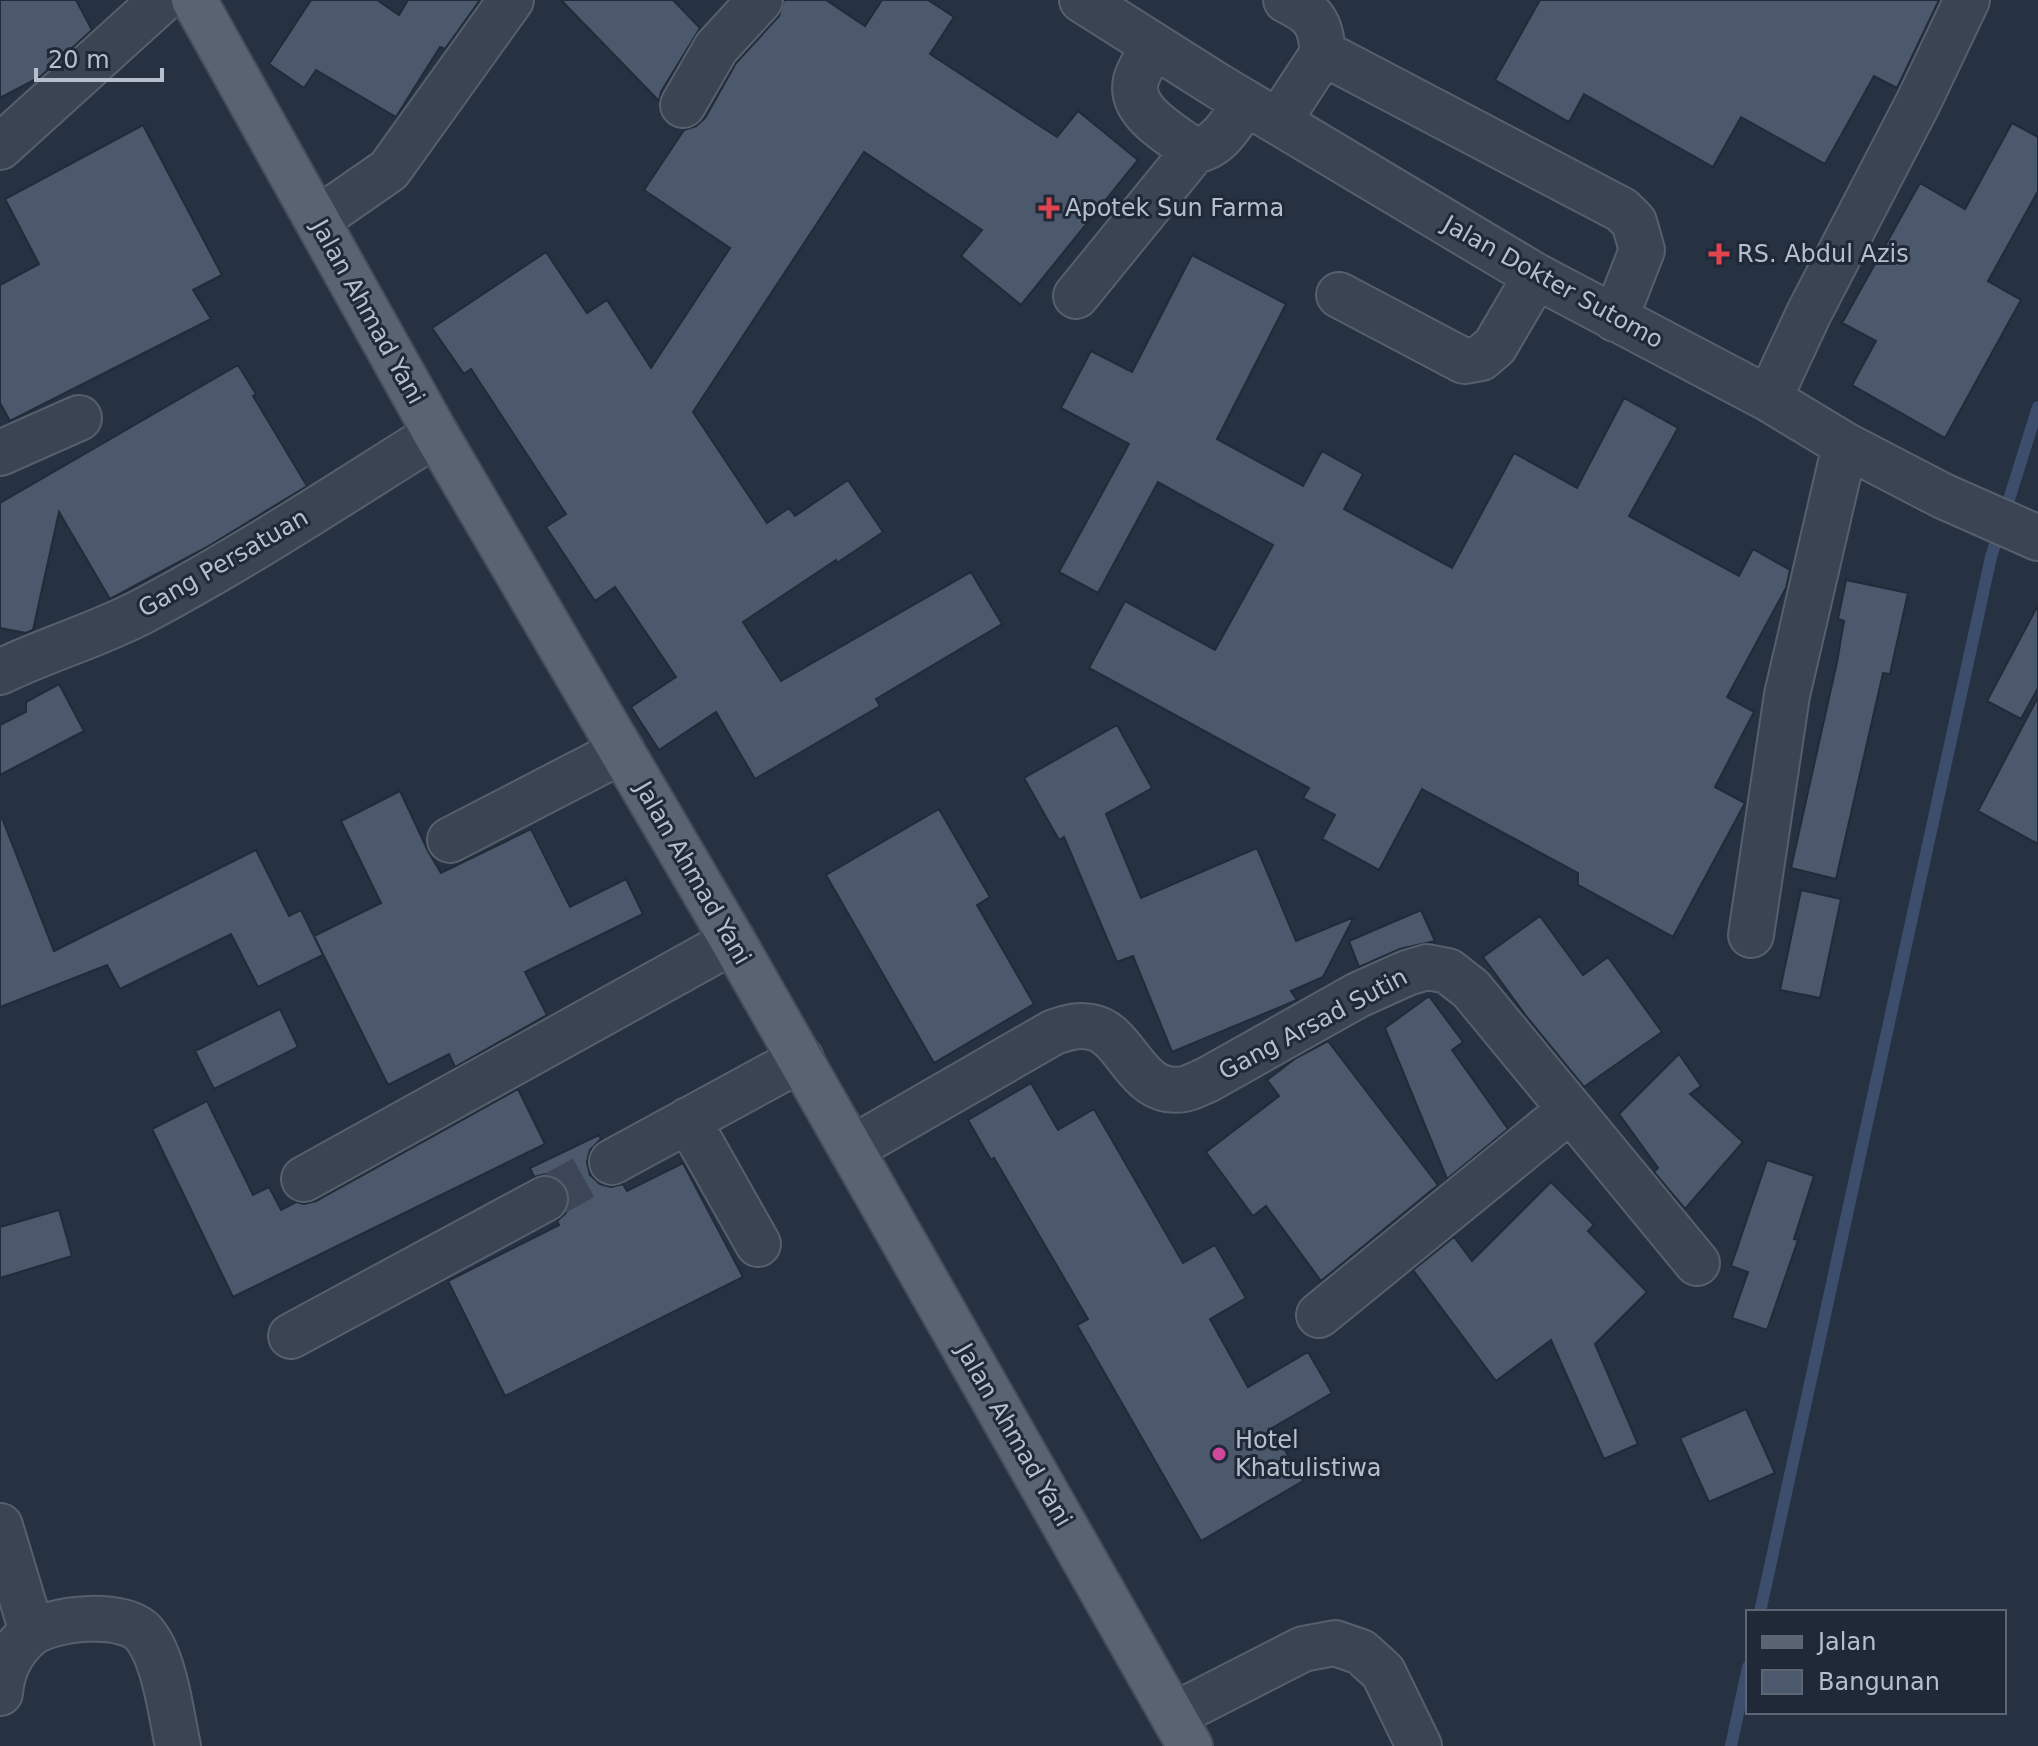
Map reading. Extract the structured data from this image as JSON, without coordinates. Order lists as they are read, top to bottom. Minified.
{"streets":{"main road":["Jalan Ahmad Yani"],"street":["Jalan Dokter Sutomo","Gang Persatuan","Gang Arsad Sutin"]},"crossings":[["Jalan Ahmad Yani","Gang Persatuan"],["Jalan Ahmad Yani","Gang Arsad Sutin"]],"places":{"health":["Apotek Sun Farma","RS. Abdul Azis"],"other":["Hotel Khatulistiwa"]},"legend":["Jalan","Bangunan"],"scale_bar":"20 m"}
